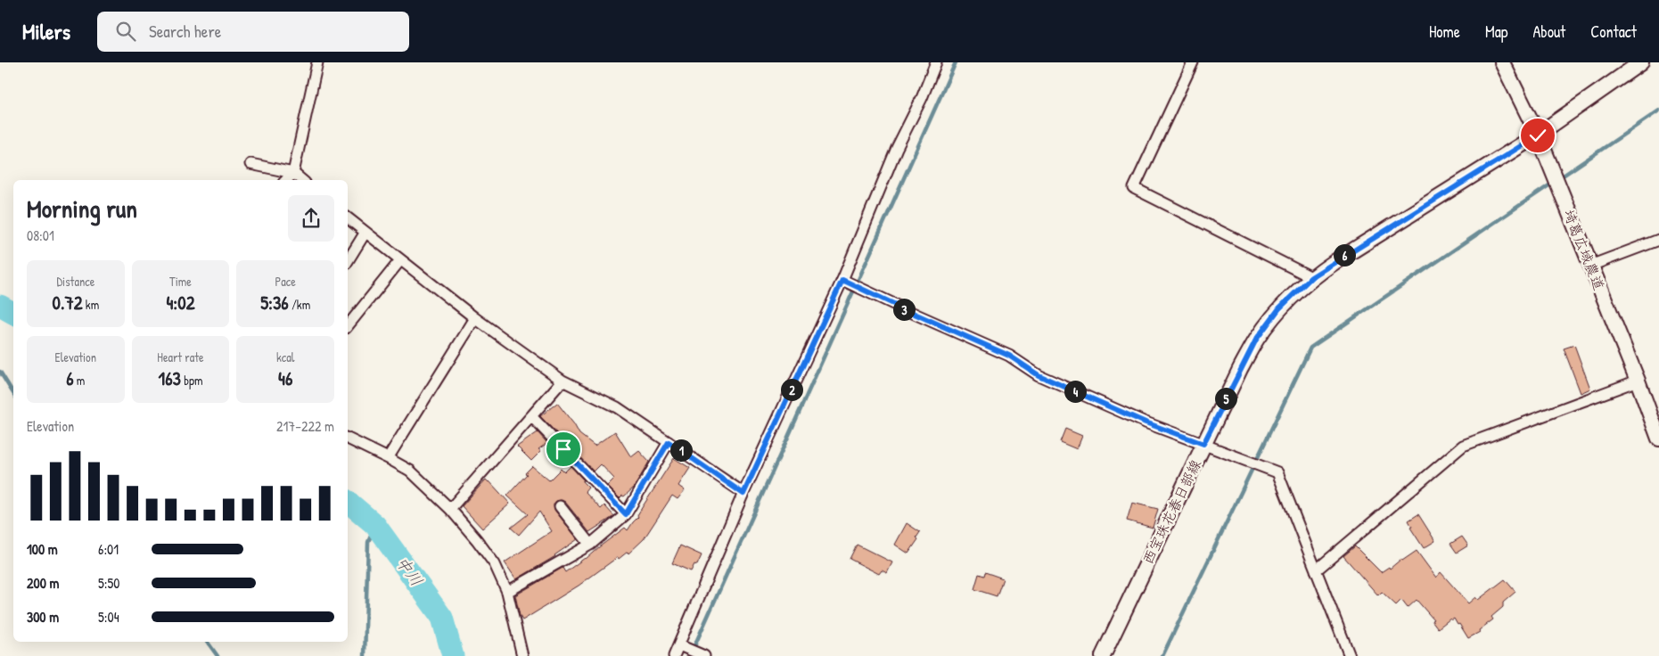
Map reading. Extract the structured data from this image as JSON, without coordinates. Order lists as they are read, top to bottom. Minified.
{"streets":{"main road":["埼葛広域農道","西宝珠花春日部線"]},"crossings":[["埼葛広域農道","西宝珠花春日部線"]],"water":["中川"],"page":{"header":"Milers","search":"Search here","nav":["Home","Map","About","Contact"],"heading":["Morning run","08:01"],"pins":["6","3","2","4","5","1"],"stats":[["Distance","0.72 km"],["Time","4:02"],["Pace","5:36 /km"],["Elevation","6 m"],["Heart rate","163 bpm"],["kcal","46"]],"chart":["Elevation","217–222 m"],"list":[{"name":"100 m","note":"6:01"},{"name":"200 m","note":"5:50"},{"name":"300 m","note":"5:04"}]}}
